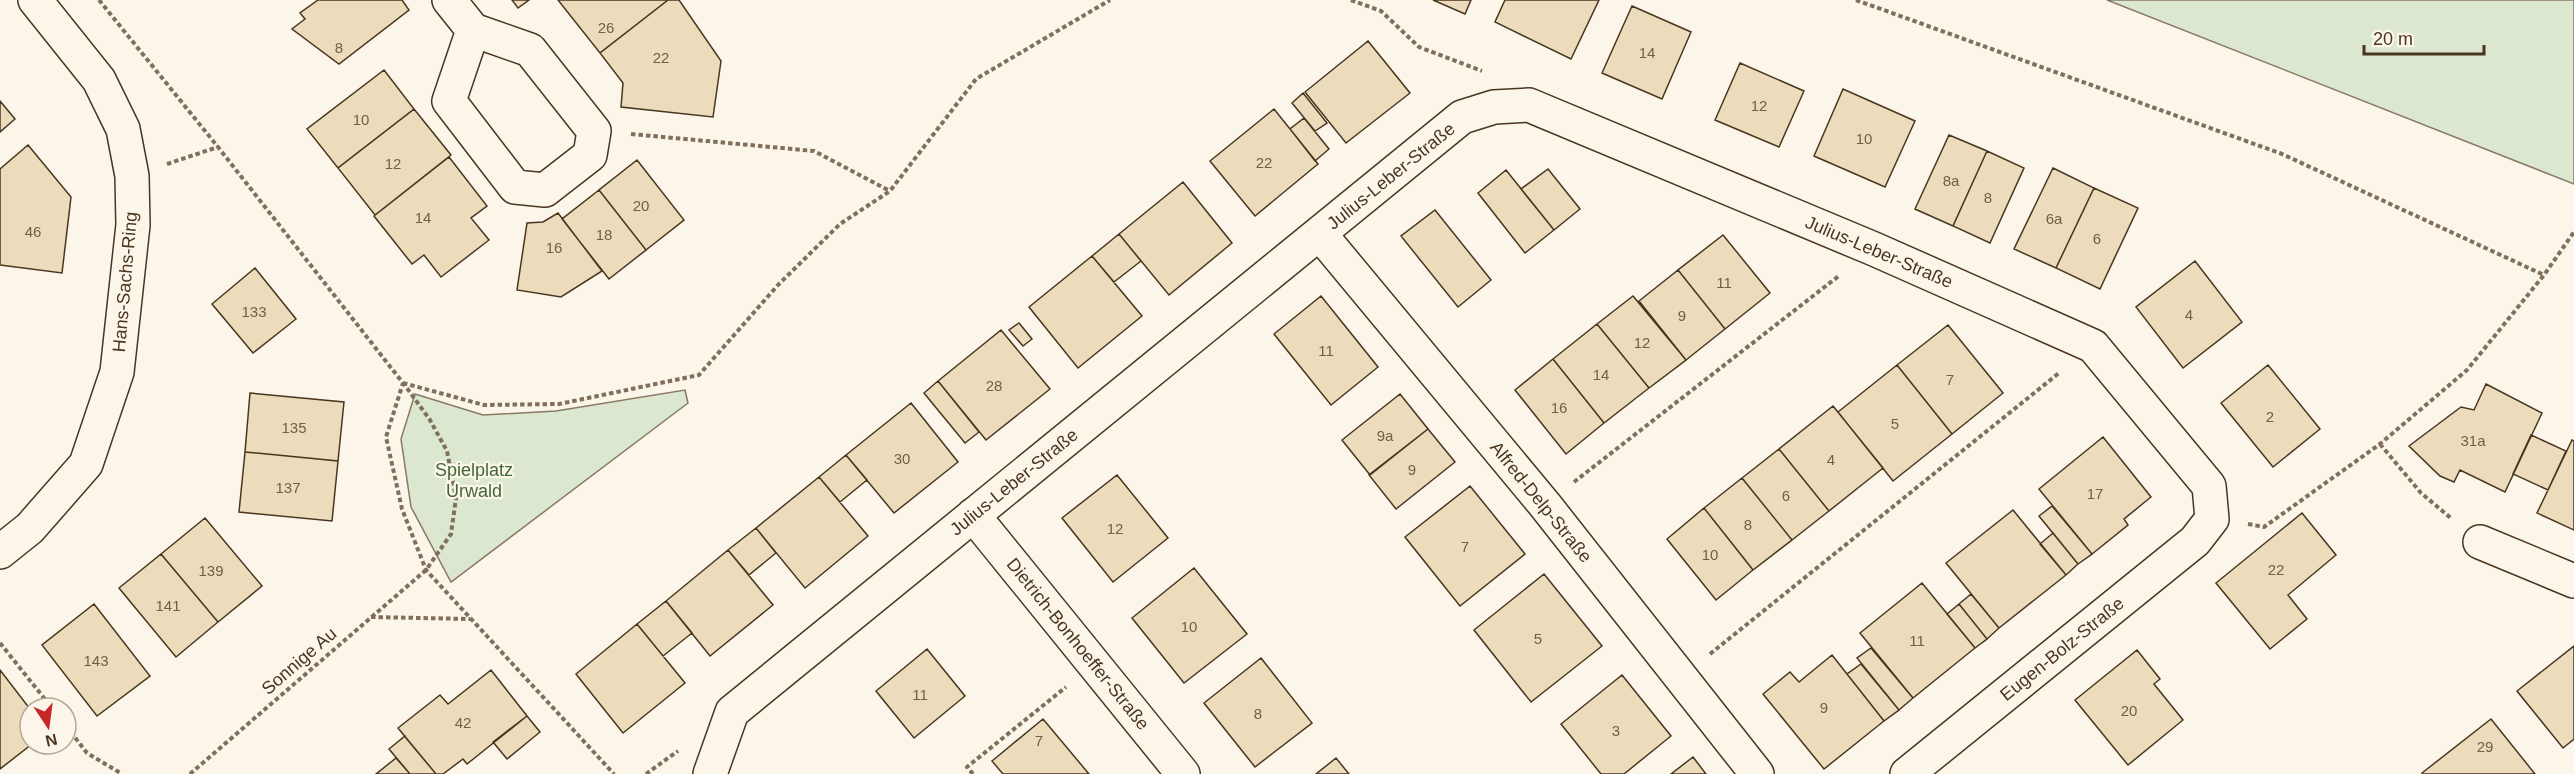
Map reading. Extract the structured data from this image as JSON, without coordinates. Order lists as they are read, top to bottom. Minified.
{"streets":{"street":["Julius-Leber-Straße","Hans-Sachs-Ring","Alfred-Delp-Straße","Dietrich-Bonhoeffer-Straße","Eugen-Bolz-Straße"],"path":["Sonnige Au"]},"crossings":[["Julius-Leber-Straße","Alfred-Delp-Straße"],["Julius-Leber-Straße","Dietrich-Bonhoeffer-Straße"],["Julius-Leber-Straße","Eugen-Bolz-Straße"]],"parks":["Spielplatz Urwald"],"house_numbers":["26","8","14","22","12","10","10","22","12","8a","8","20","14","6a","46","18","6","16","11","133","4","9","12","11","14","7","28","16","2","5","135","9a","31a","30","4","9","137","17","6","8","12","7","10","22","139","141","10","5","11","143","11","9","20","8","42","3","7","29"],"scale_bar":"20 m","north":"bottom"}
